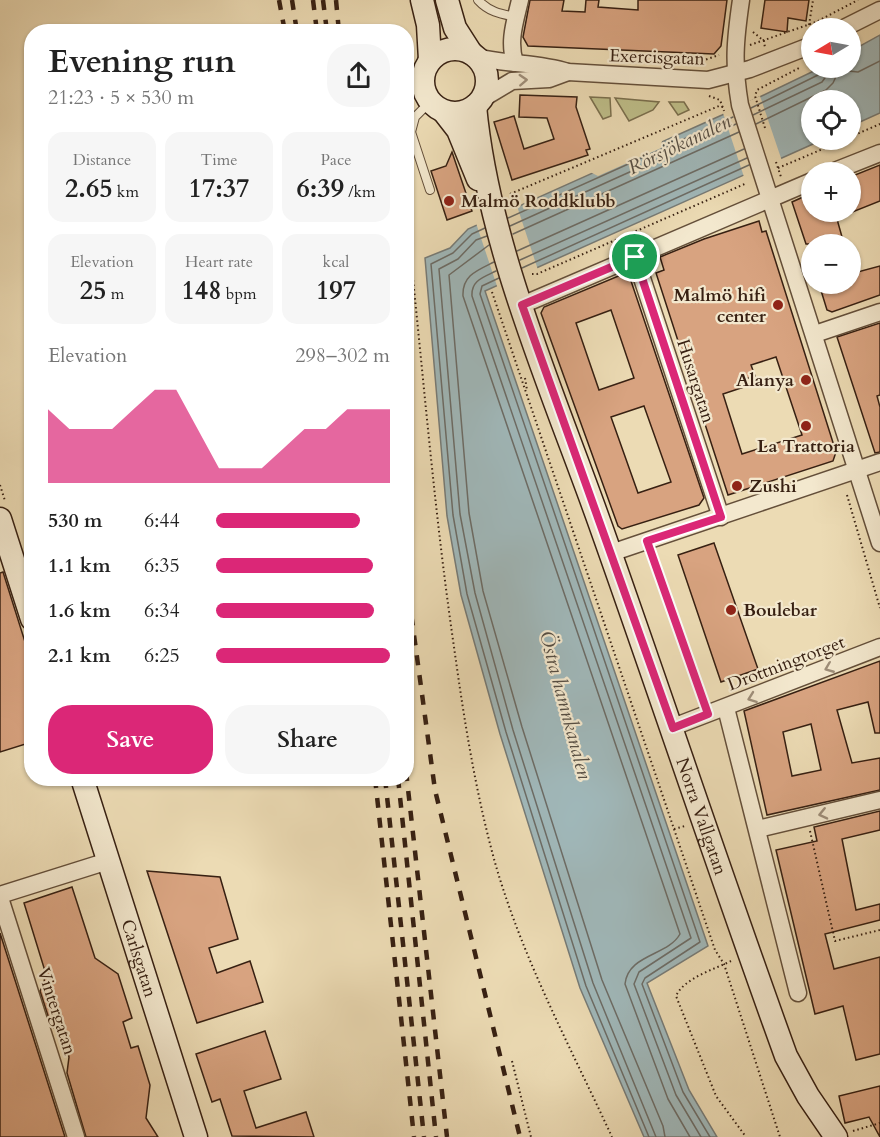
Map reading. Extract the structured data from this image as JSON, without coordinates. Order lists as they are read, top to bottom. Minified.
{"streets":{"main road":["Norra Vallgatan","Carlsgatan"],"street":["Exercisgatan","Husargatan","Drottningtorget","Vintergatan"]},"crossings":[["Drottningtorget","Norra Vallgatan"]],"water":["Rörsjökanalen","Östra hamnkanalen"],"places":["Malmö Roddklubb","Malmö hifi center","Alanya","La Trattoria","Zushi","Boulebar"],"north":"left","page":{"map_buttons":["+","−"],"heading":["Evening run","21:23 · 5 × 530 m"],"stats":[["Distance","2.65 km"],["Time","17:37"],["Pace","6:39 /km"],["Elevation","25 m"],["Heart rate","148 bpm"],["kcal","197"]],"chart":["Elevation","298–302 m"],"list":[{"name":"530 m","note":"6:44"},{"name":"1.1 km","note":"6:35"},{"name":"1.6 km","note":"6:34"},{"name":"2.1 km","note":"6:25"}],"buttons":["Save","Share"]}}
